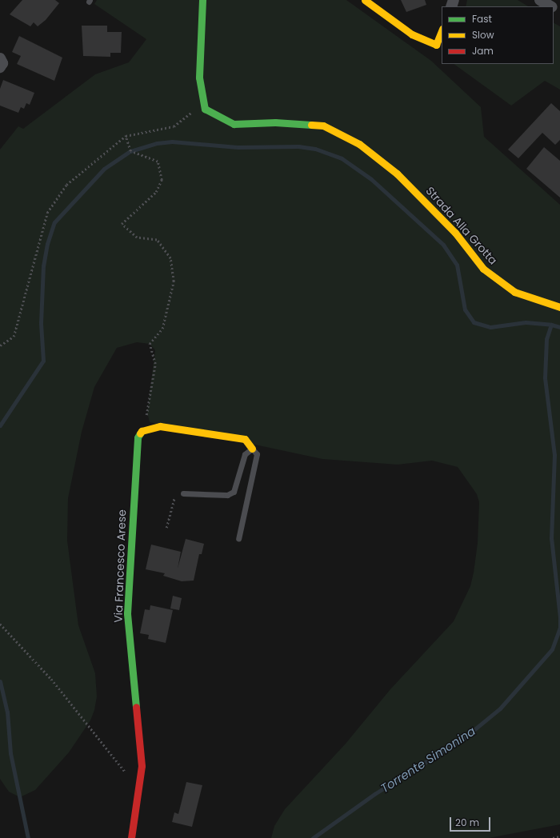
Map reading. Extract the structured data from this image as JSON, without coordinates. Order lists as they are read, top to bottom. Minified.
{"streets":{"street":["Strada Alla Grotta","Via Francesco Arese"]},"water":["Torrente Simonina"],"legend":["Fast","Slow","Jam"],"scale_bar":"20 m"}
